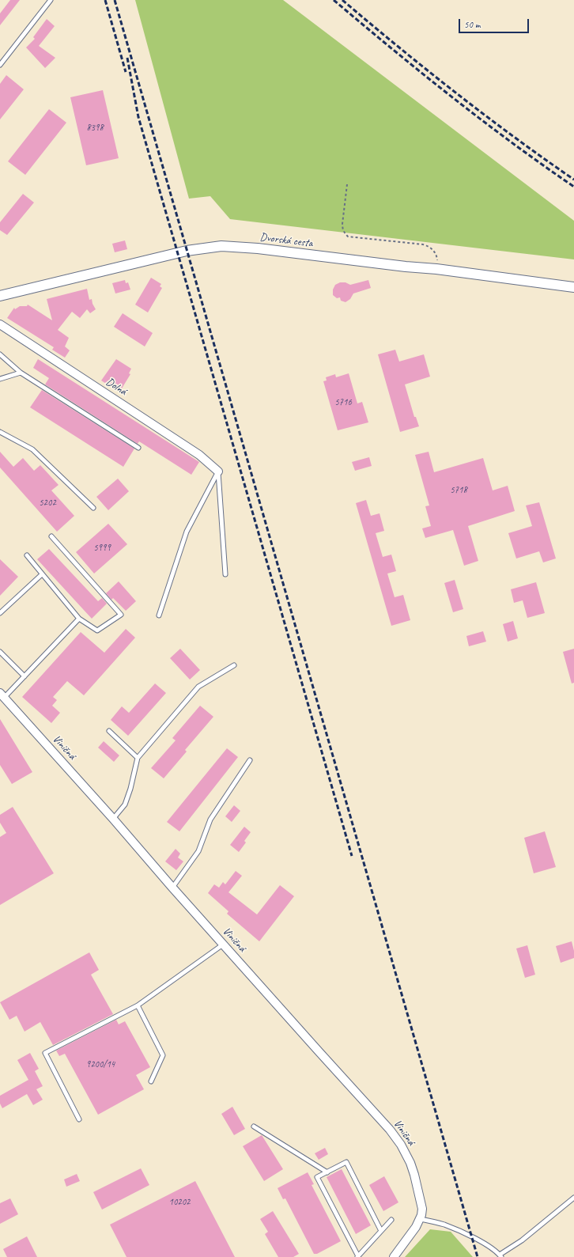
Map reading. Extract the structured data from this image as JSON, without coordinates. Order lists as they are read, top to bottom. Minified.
{"streets":{"street":["Dvorská cesta","Dolná","Viničná"]},"house_numbers":["8398","5716","5718","5202","5999","9200/14","10202"],"scale_bar":"50 m"}
